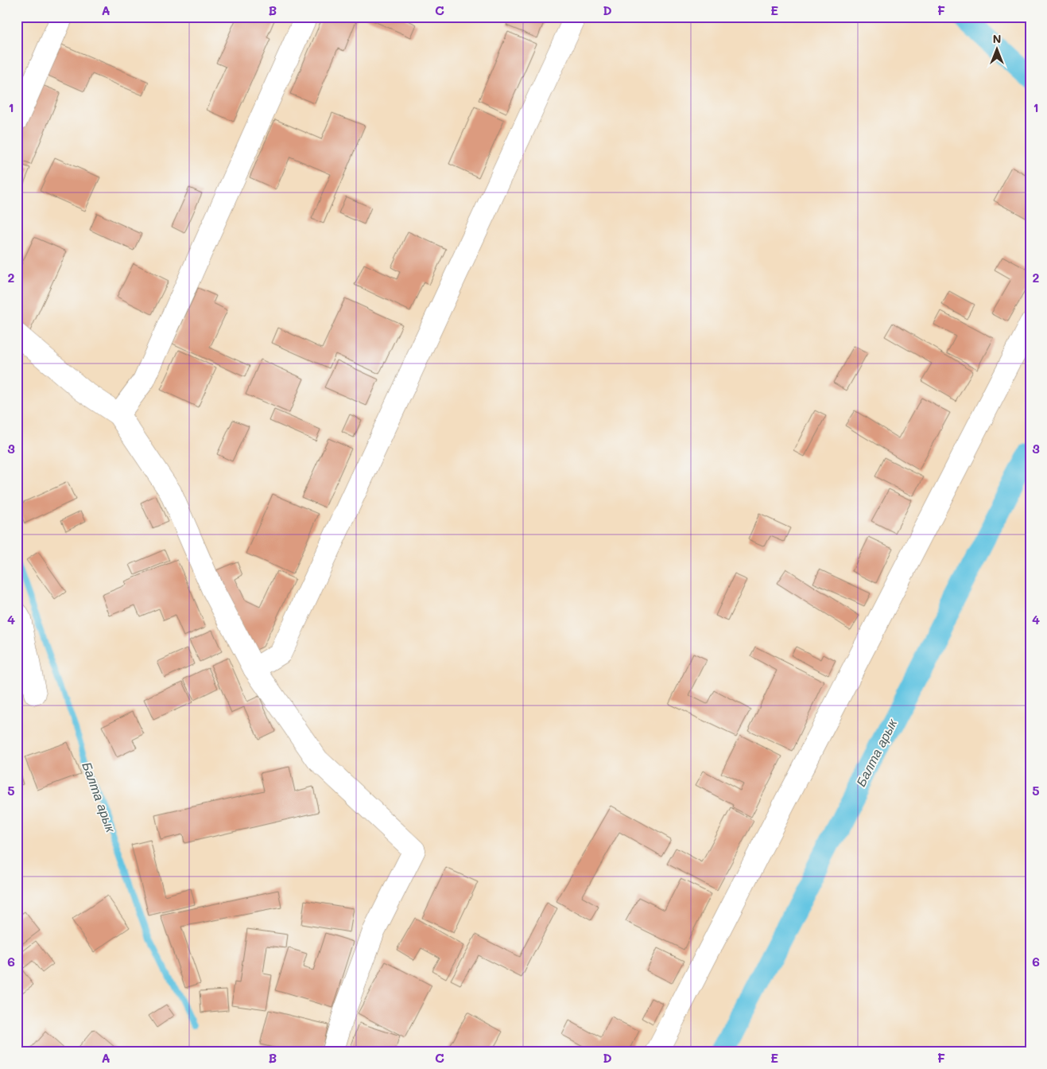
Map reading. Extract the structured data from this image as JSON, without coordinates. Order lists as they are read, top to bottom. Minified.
{"water":["Балта арык"],"north":"top","grid":{"columns":["A","B","C","D","E","F"],"rows":["1","2","3","4","5","6"]}}
